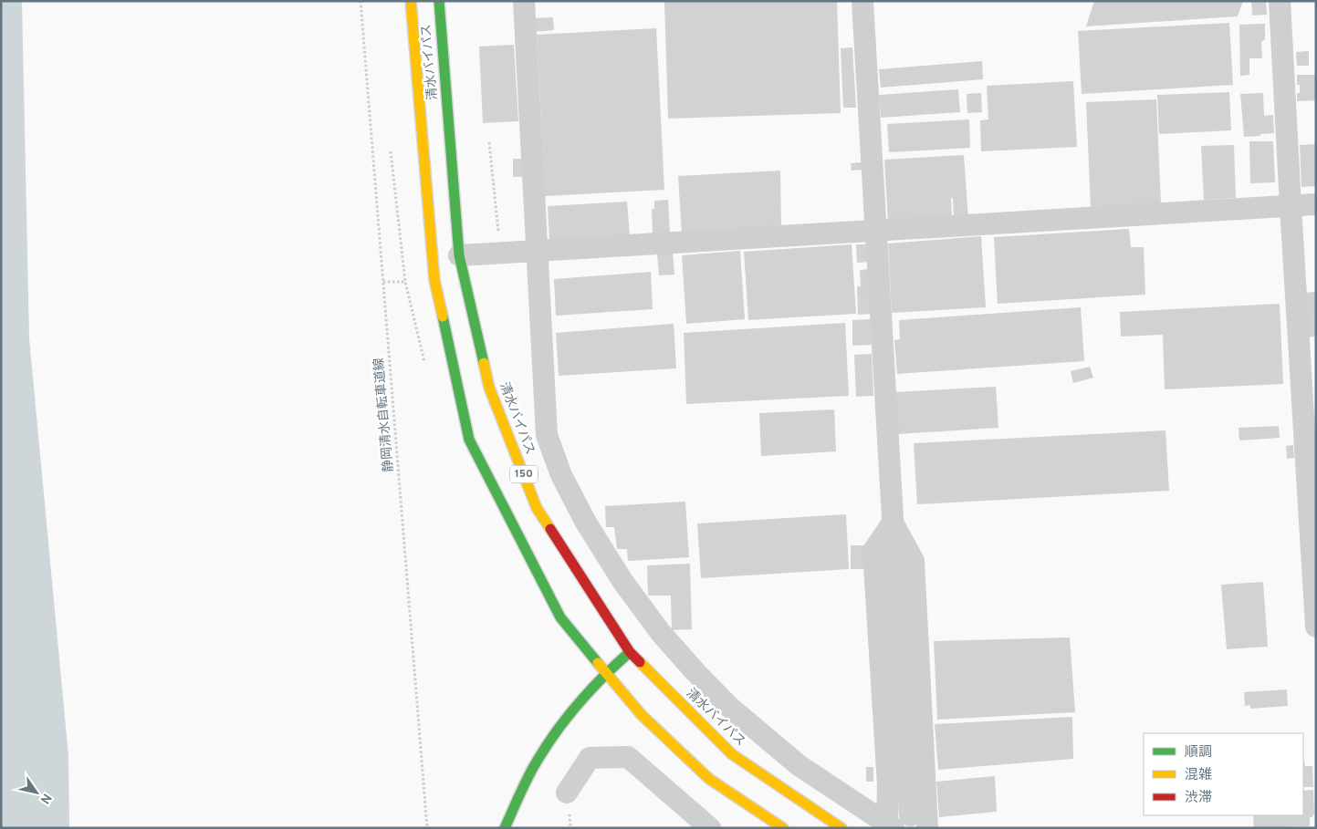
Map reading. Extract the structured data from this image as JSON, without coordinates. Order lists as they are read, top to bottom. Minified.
{"streets":{"main road":["清水バイパス","150"],"path":["静岡清水自転車道線"]},"legend":["順調","混雑","渋滞"],"north":"bottom right"}
